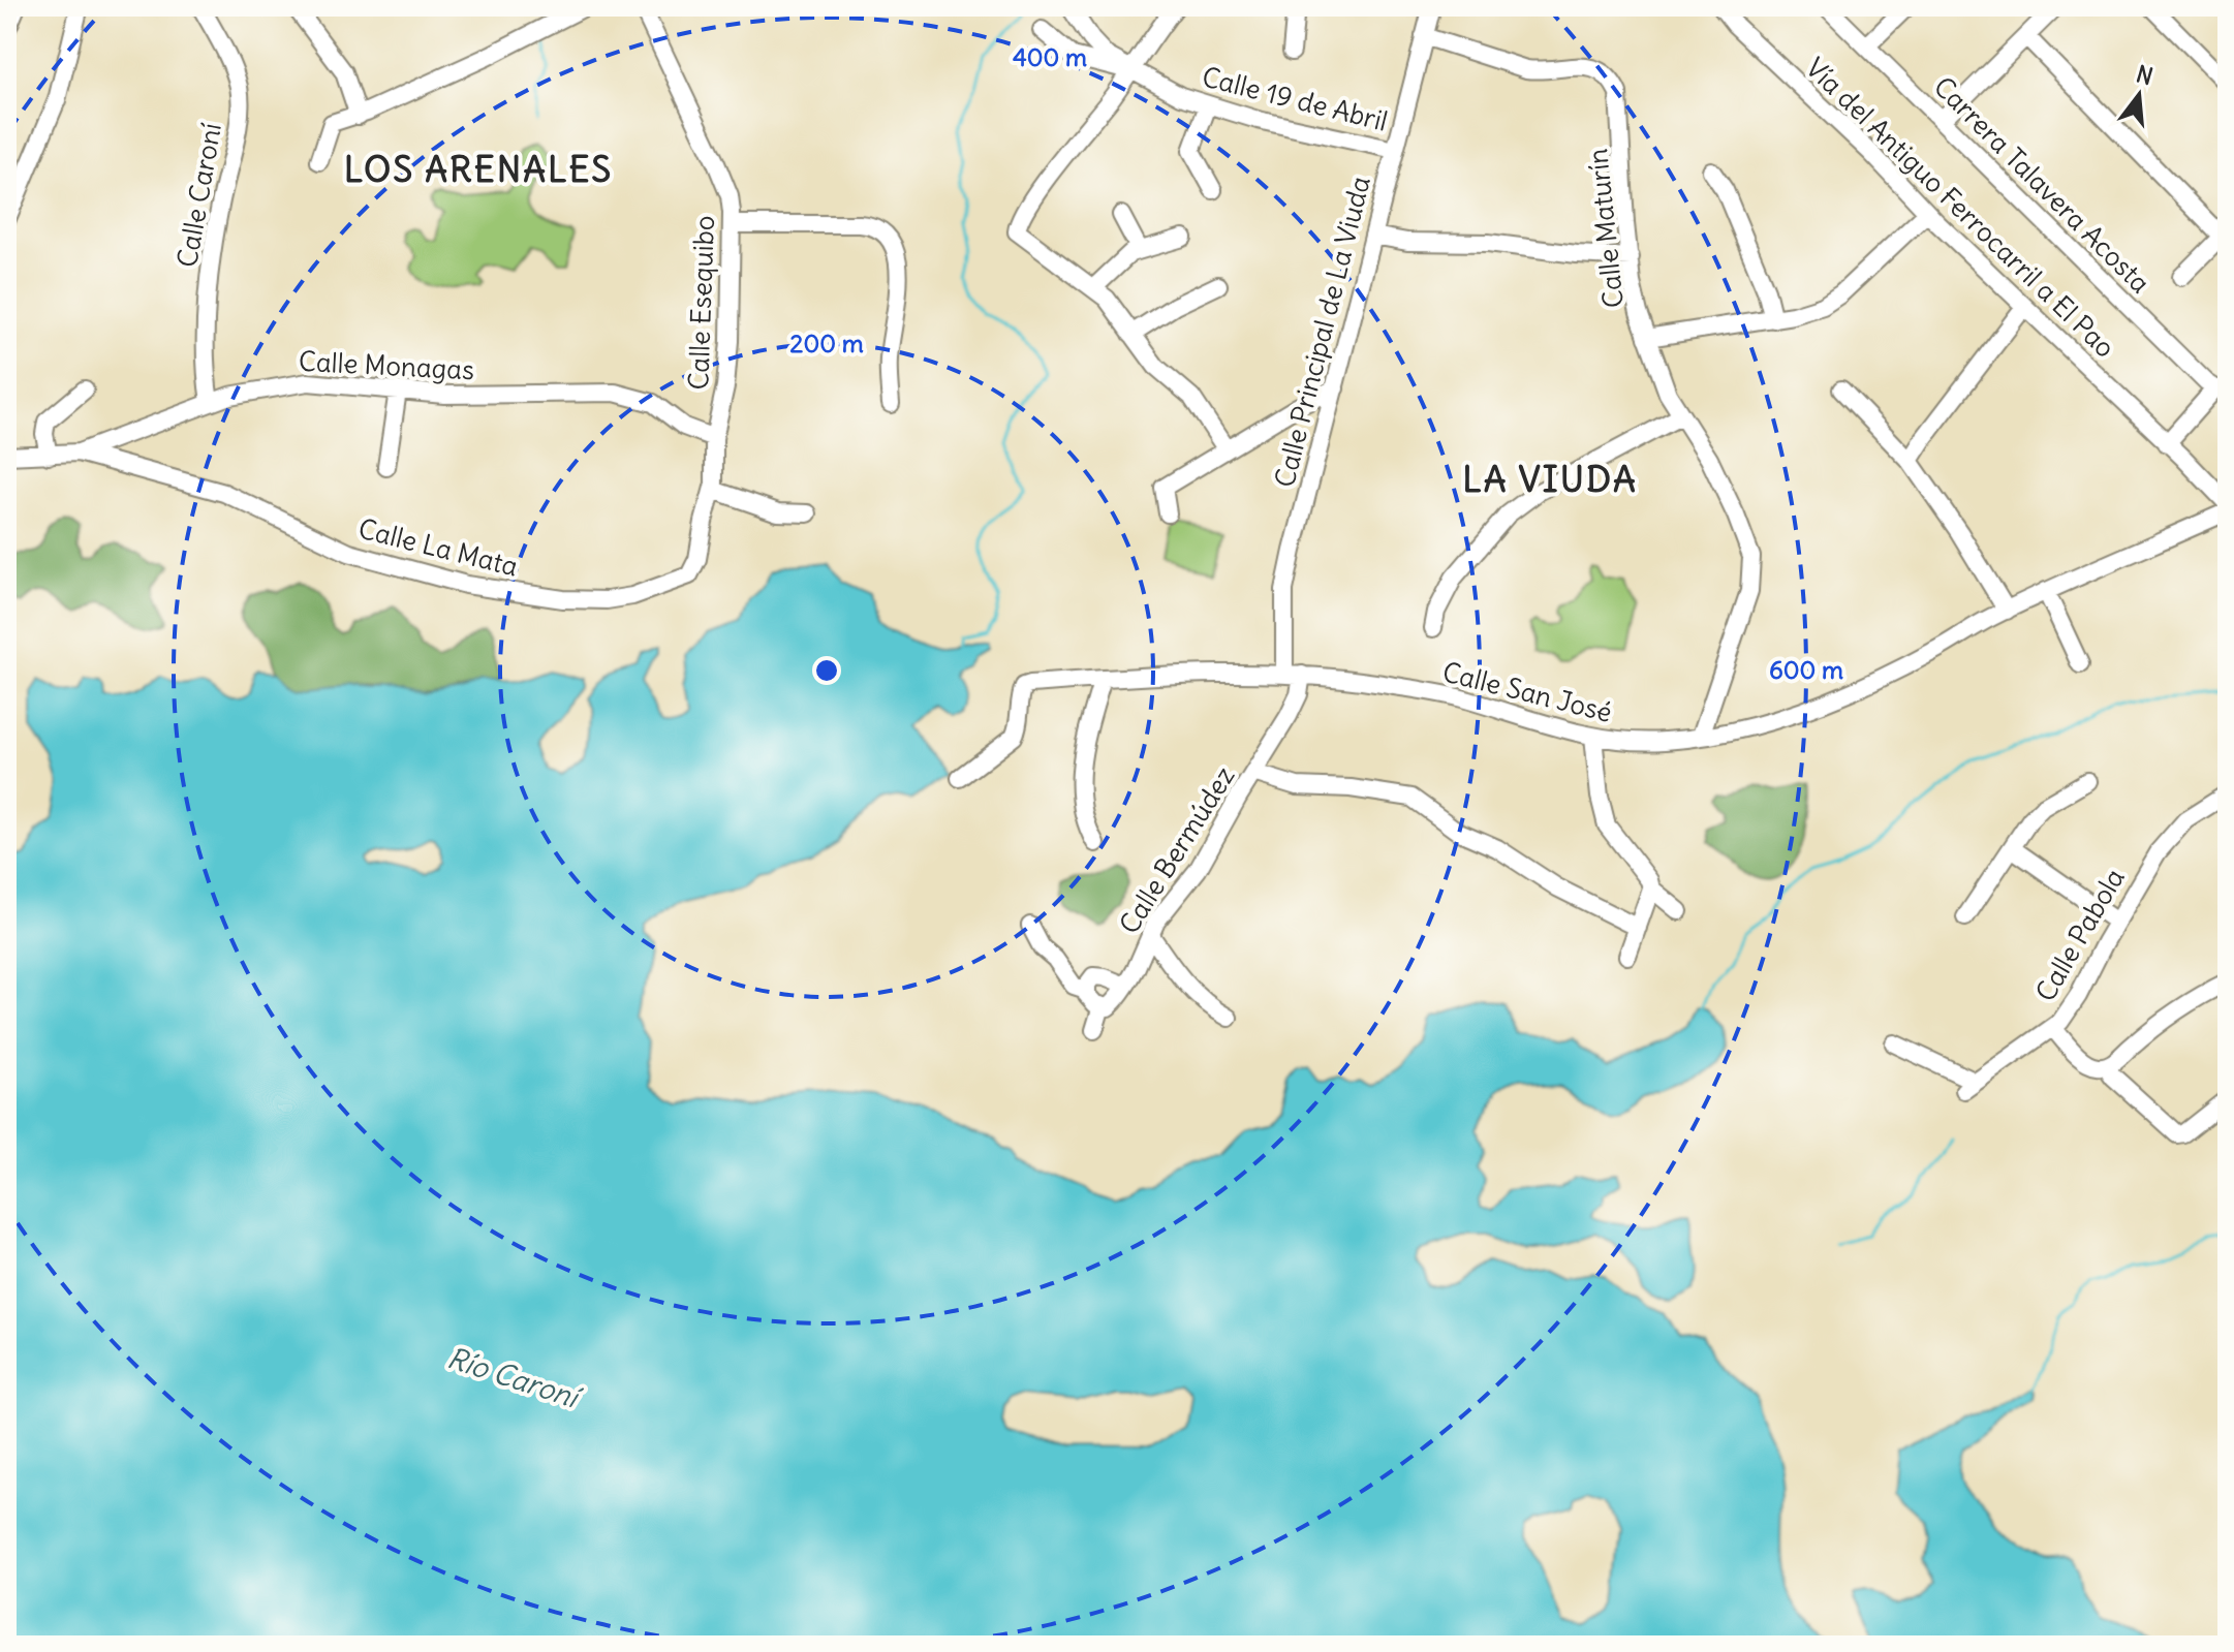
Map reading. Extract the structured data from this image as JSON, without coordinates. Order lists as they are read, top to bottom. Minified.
{"streets":{"street":["Calle 19 de Abril","Carrera Talavera Acosta","Calle Caroní","Vía del Antiguo Ferrocarril a El Pao","Calle Maturín","Calle Esequibo","Calle Principal de La Viuda","Calle Monagas","Calle La Mata","Calle San José","Calle Bermúdez","Calle Pabola"]},"crossings":[["Calle 19 de Abril","Calle Principal de La Viuda"],["Calle Caroní","Calle Monagas"],["Calle Maturín","Calle Principal de La Viuda"],["Calle Maturín","Calle San José"],["Calle Esequibo","Calle Monagas"],["Calle Esequibo","Calle La Mata"],["Calle Principal de La Viuda","Calle San José"],["Calle Monagas","Calle La Mata"],["Calle San José","Calle Bermúdez"]],"districts":["LOS ARENALES","LA VIUDA"],"water":["Río Caroní"],"north":"top","rings":["400 m","200 m","600 m"]}
